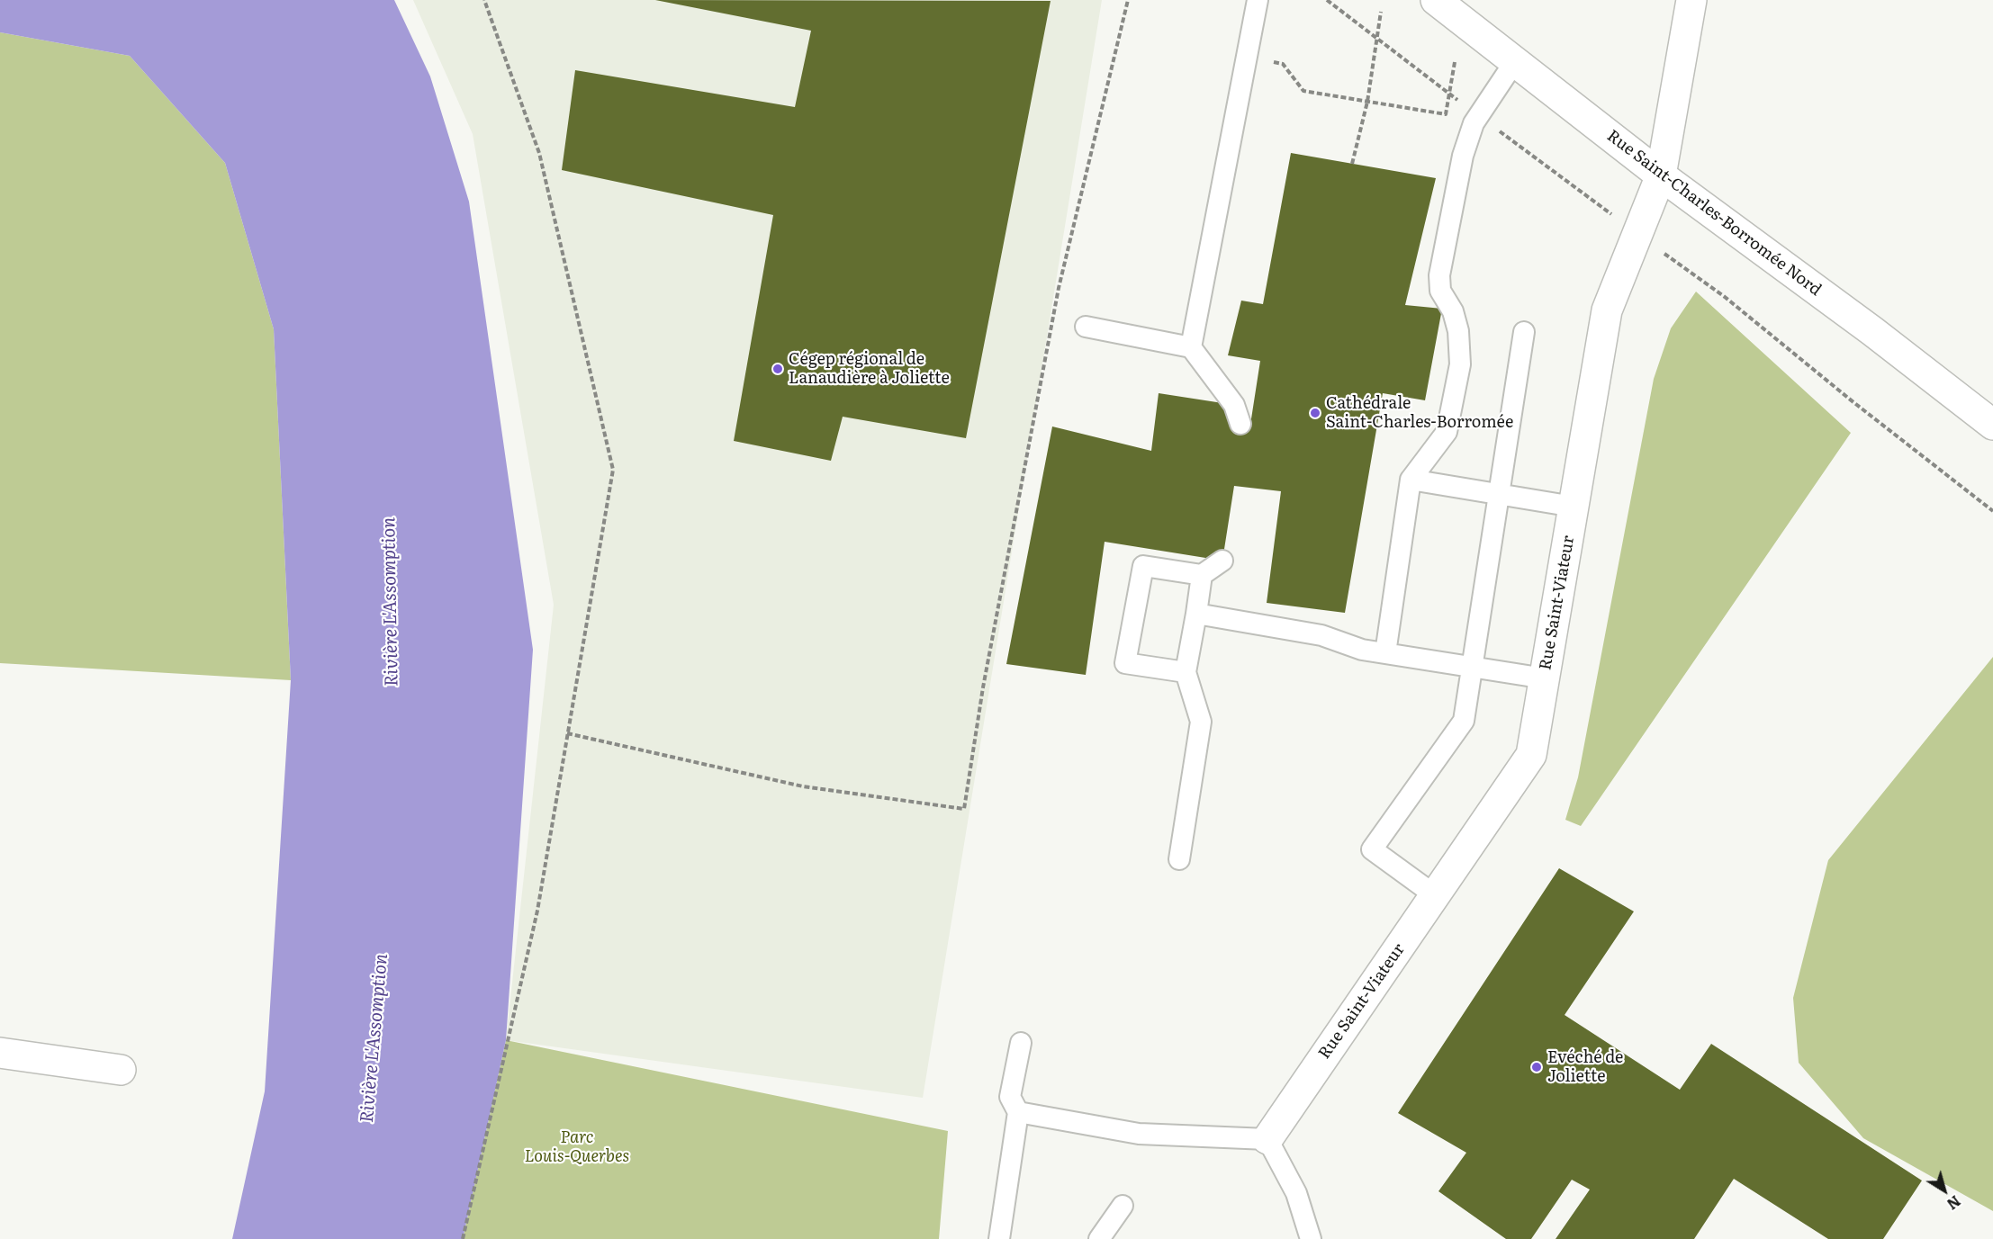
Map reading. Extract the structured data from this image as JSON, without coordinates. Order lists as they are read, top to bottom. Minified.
{"streets":{"street":["Rue Saint-Charles-Borromée Nord","Rue Saint-Viateur"]},"crossings":[["Rue Saint-Charles-Borromée Nord","Rue Saint-Viateur"]],"water":["Rivière L'Assomption"],"parks":["Parc Louis-Querbes"],"places":["Cégep régional de Lanaudière à Joliette","Cathédrale Saint-Charles-Borromée","Evéché de Joliette"],"north":"bottom right"}
